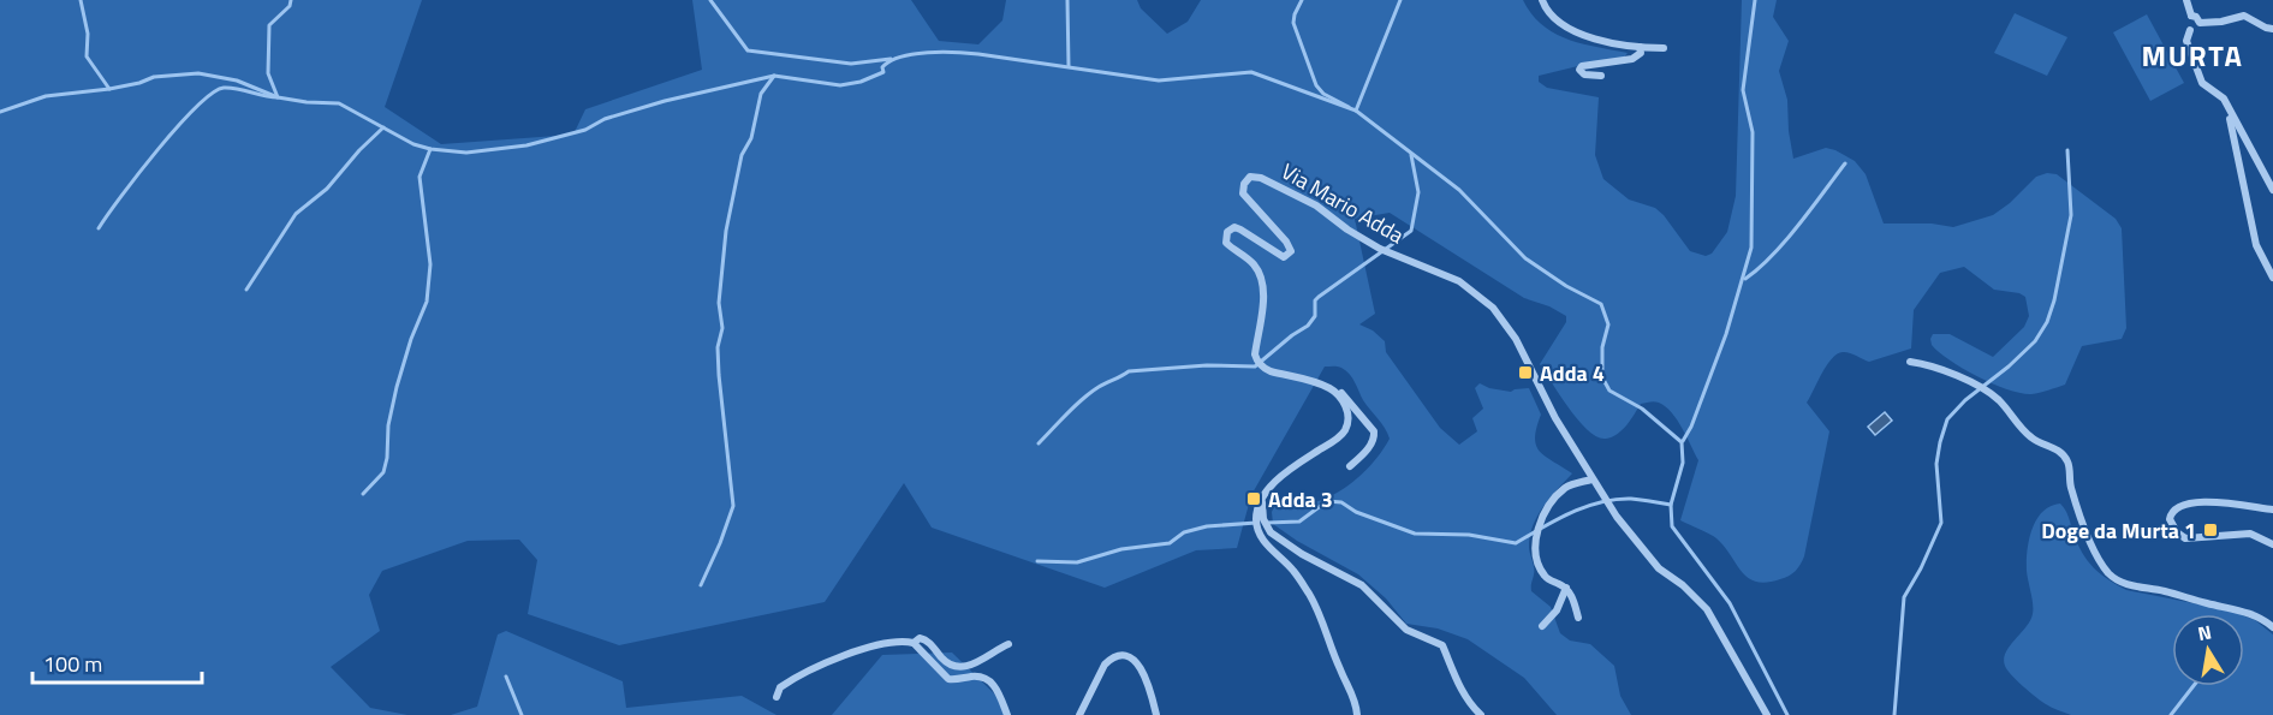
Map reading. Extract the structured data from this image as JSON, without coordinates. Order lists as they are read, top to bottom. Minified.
{"streets":{"street":["Via Mario Adda"]},"districts":["MURTA"],"places":{"transit":["Adda 4","Adda 3","Doge da Murta 1"]},"scale_bar":"100 m","north":"top"}
